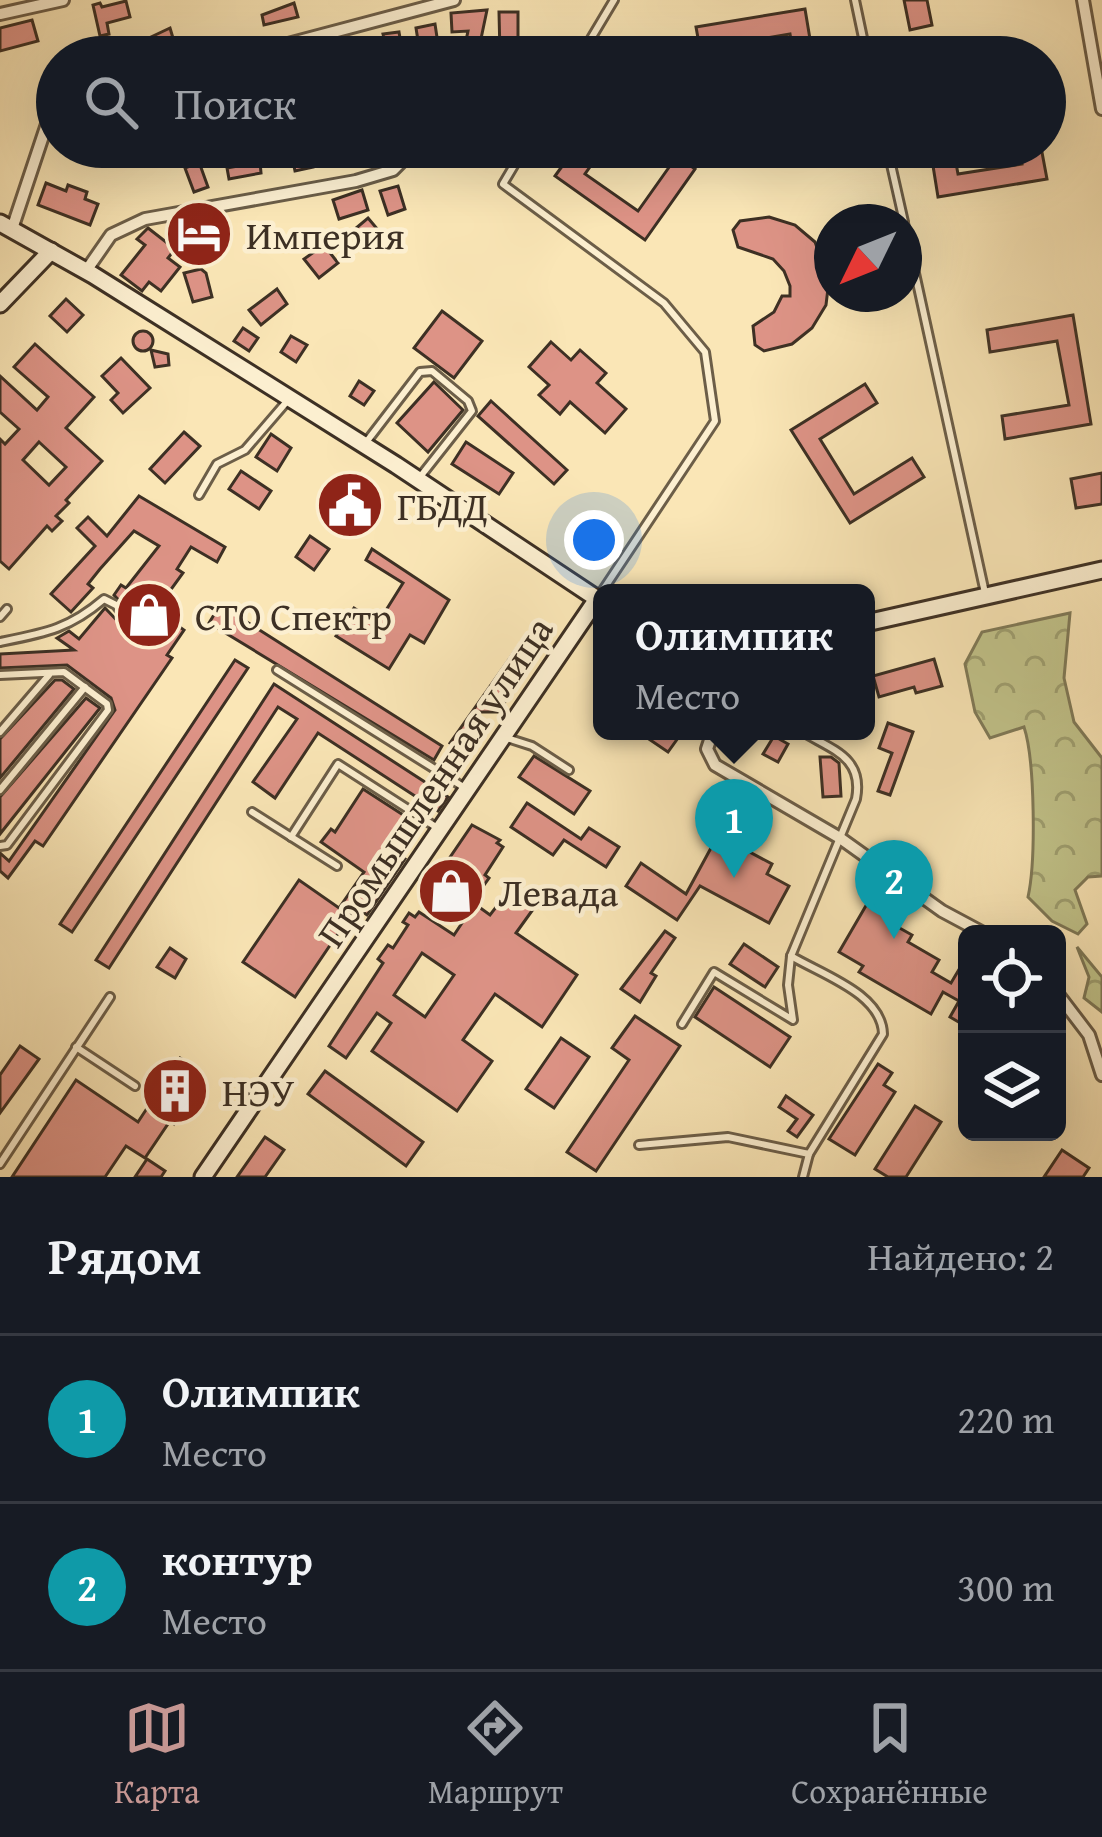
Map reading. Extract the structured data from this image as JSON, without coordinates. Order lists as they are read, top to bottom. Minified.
{"streets":{"main road":["Промышленная улица"]},"places":{"hotel":["Империя"],"public building":["ГБДД"],"shop":["СТО Спектр","Левада"],"building":["НЭУ"]},"north":"bottom left","page":{"search":"Поиск","popup":["Олимпик","Место"],"pins":["1","2"],"heading":["Рядом","Найдено: 2"],"list":[{"mark":"1","name":"Олимпик","note":"Место","value":"220 m"},{"mark":"2","name":"контур","note":"Место","value":"300 m"}],"nav":["Карта","Маршрут","Сохранённые"]}}
